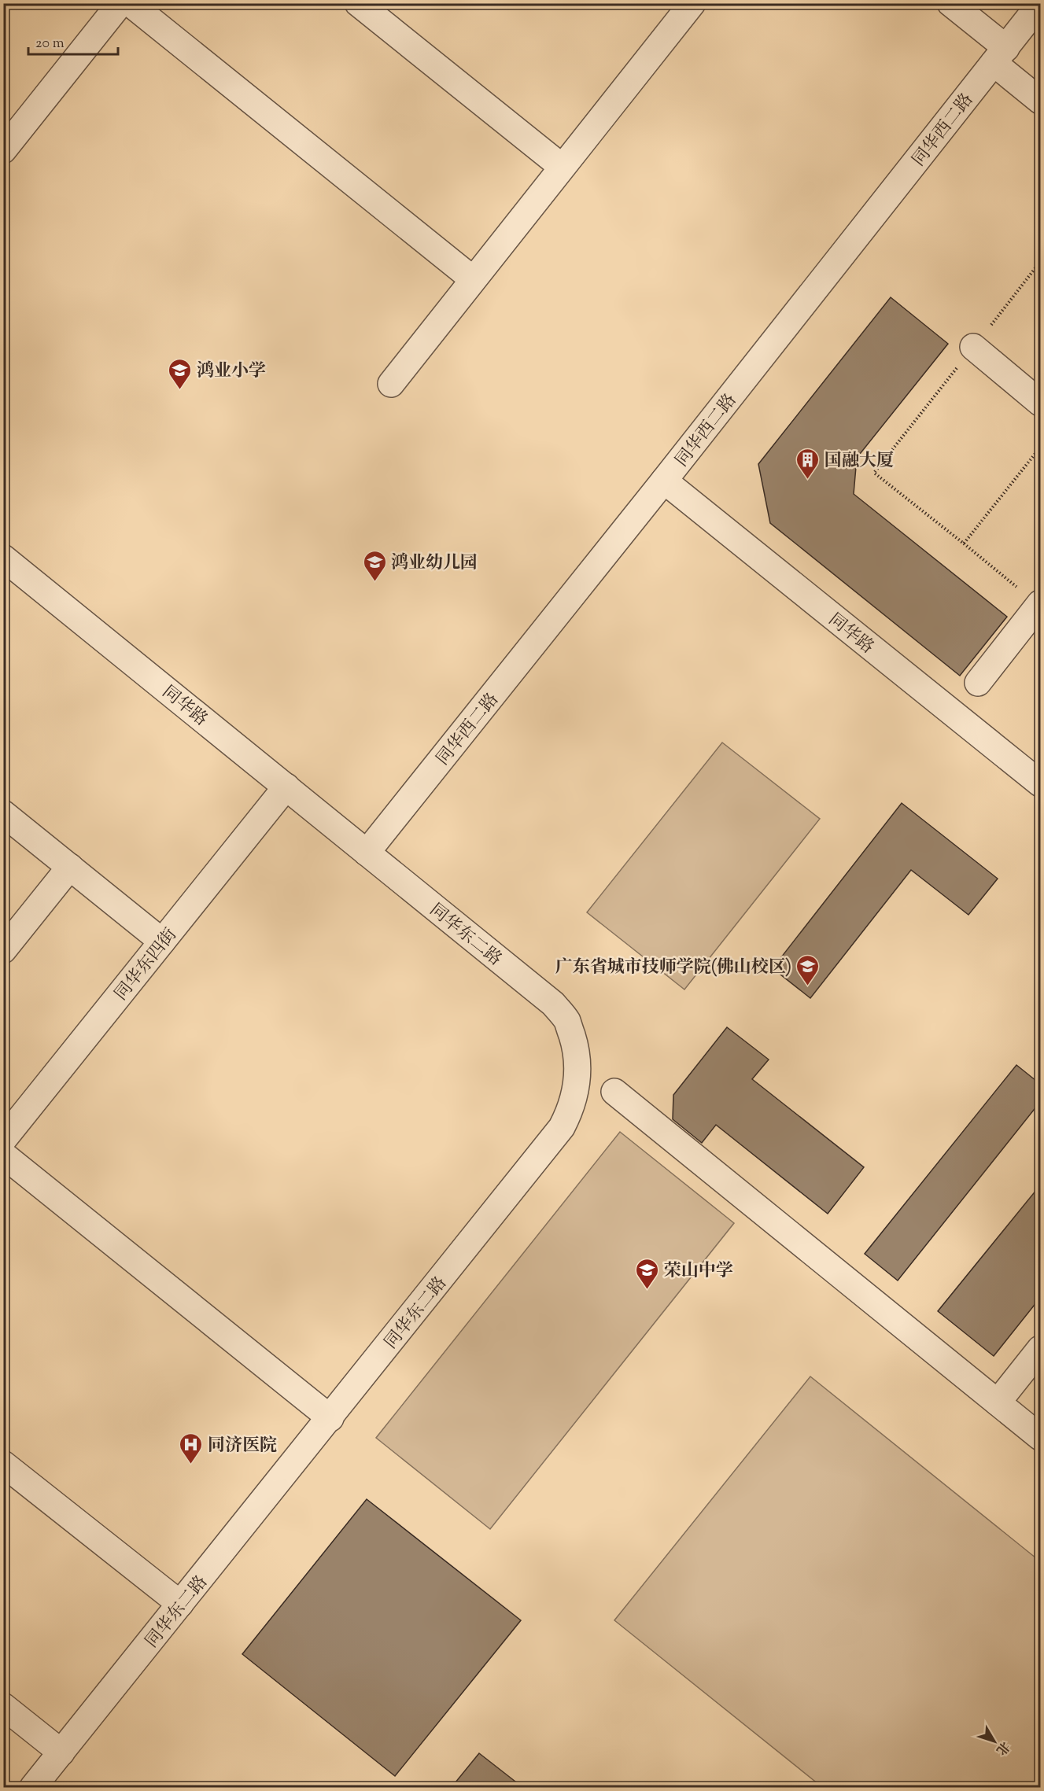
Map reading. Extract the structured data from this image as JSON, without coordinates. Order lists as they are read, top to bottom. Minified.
{"streets":{"street":["同华西二路","同华路","同华东二路","同华东四街"]},"crossings":[["同华西二路","同华路"],["同华西二路","同华东二路"],["同华路","同华东二路"],["同华路","同华东四街"]],"places":{"school or university":["鸿业小学","鸿业幼儿园","广东省城市技师学院(佛山校区)","荣山中学"],"building":["国融大厦"],"hospital":["同济医院"]},"scale_bar":"20 m","north":"bottom right"}
